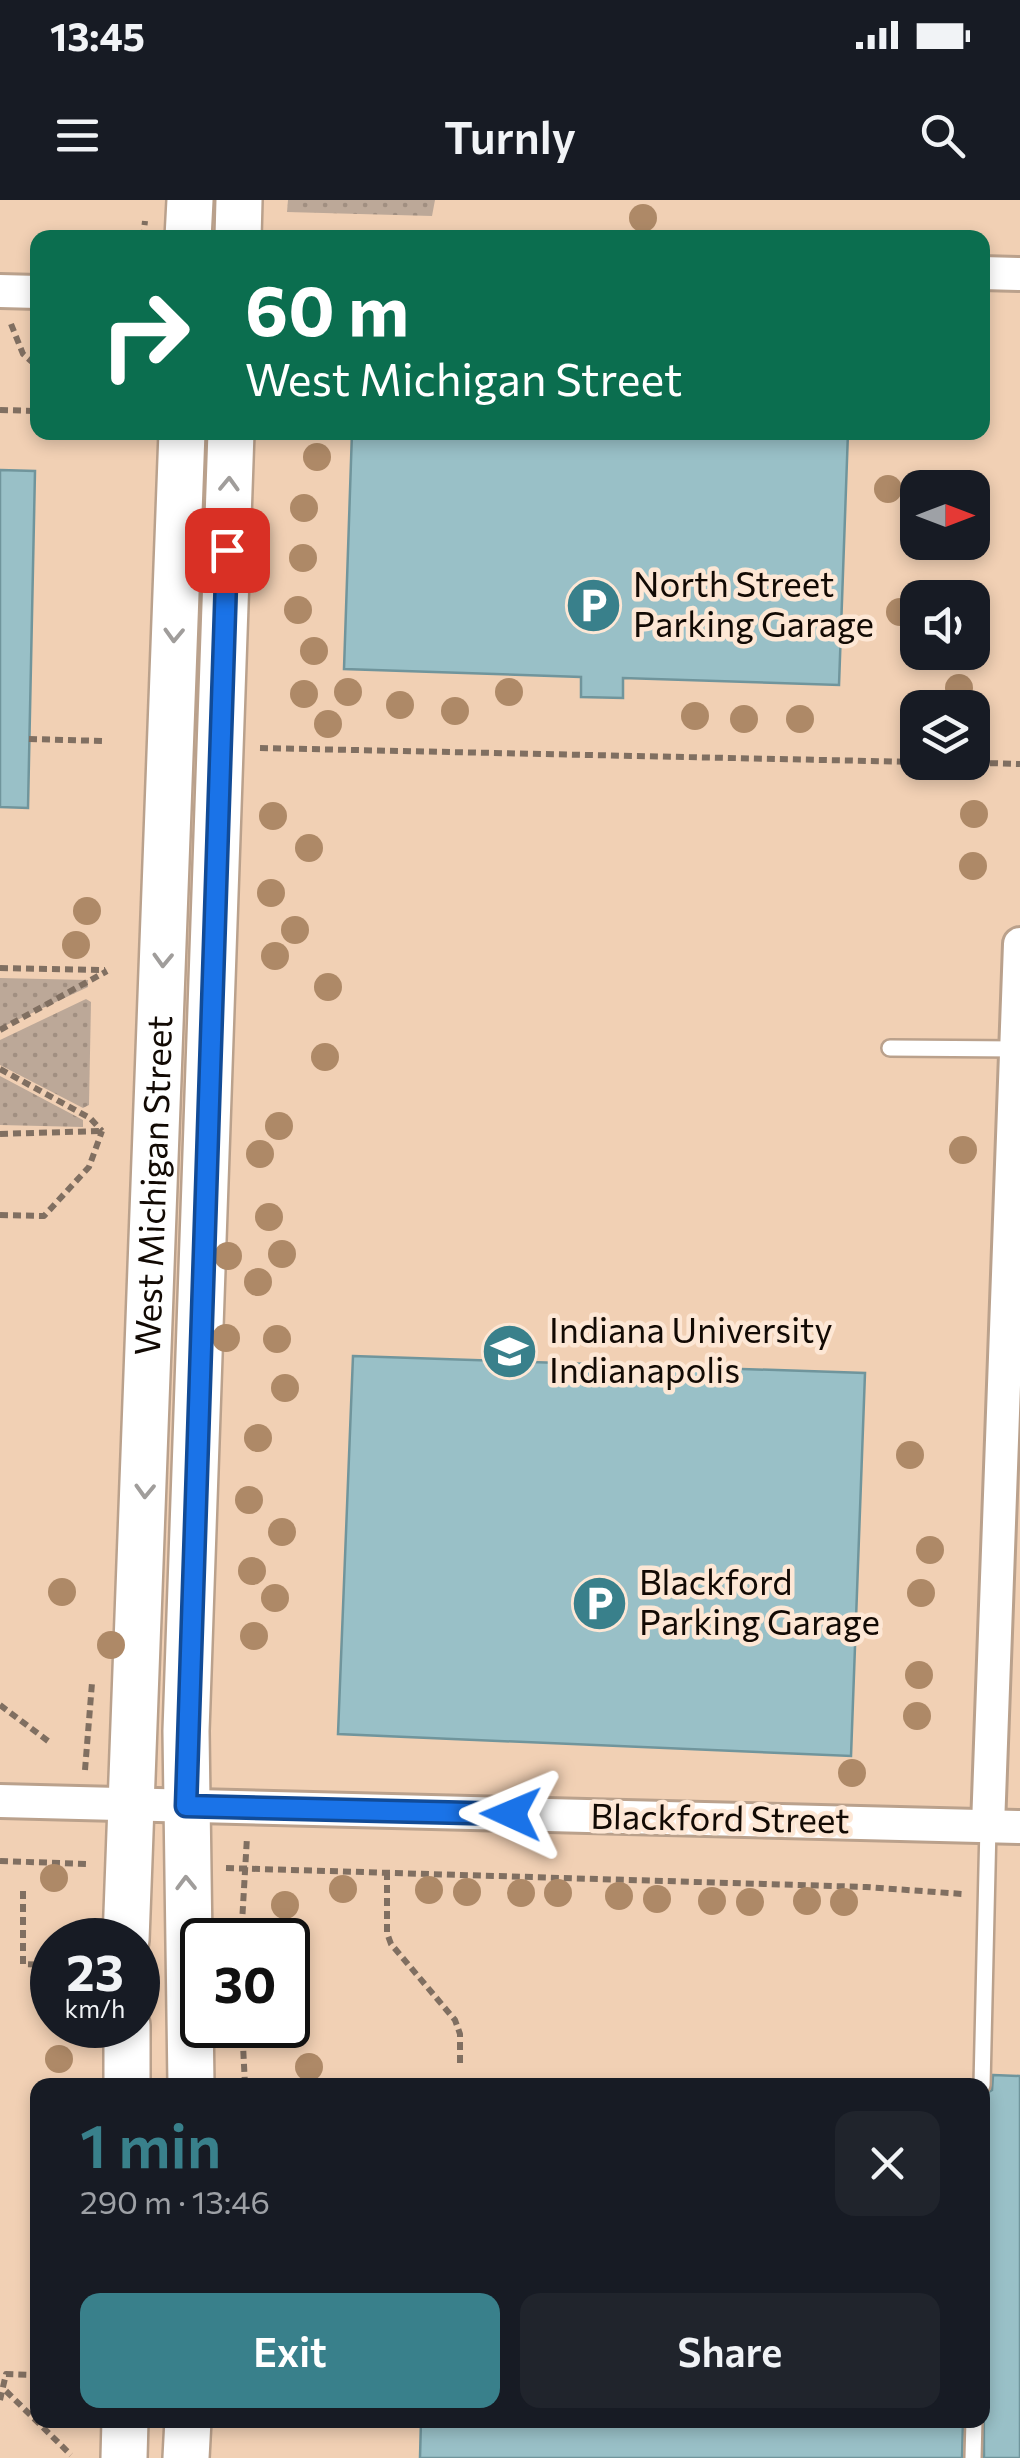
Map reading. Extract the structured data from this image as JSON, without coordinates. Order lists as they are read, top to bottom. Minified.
{"streets":{"main road":["West Michigan Street"],"street":["Blackford Street"]},"crossings":[["West Michigan Street","Blackford Street"]],"places":{"parking":["North Street Parking Garage","Blackford Parking Garage"],"school or university":["Indiana University Indianapolis"]},"north":"right","page":{"status":"13:45","header":"Turnly","turn":["60 m","West Michigan Street"],"speed":"23 km/h","limit":"30","heading":["1 min","290 m · 13:46"],"buttons":["Exit","Share"]}}
